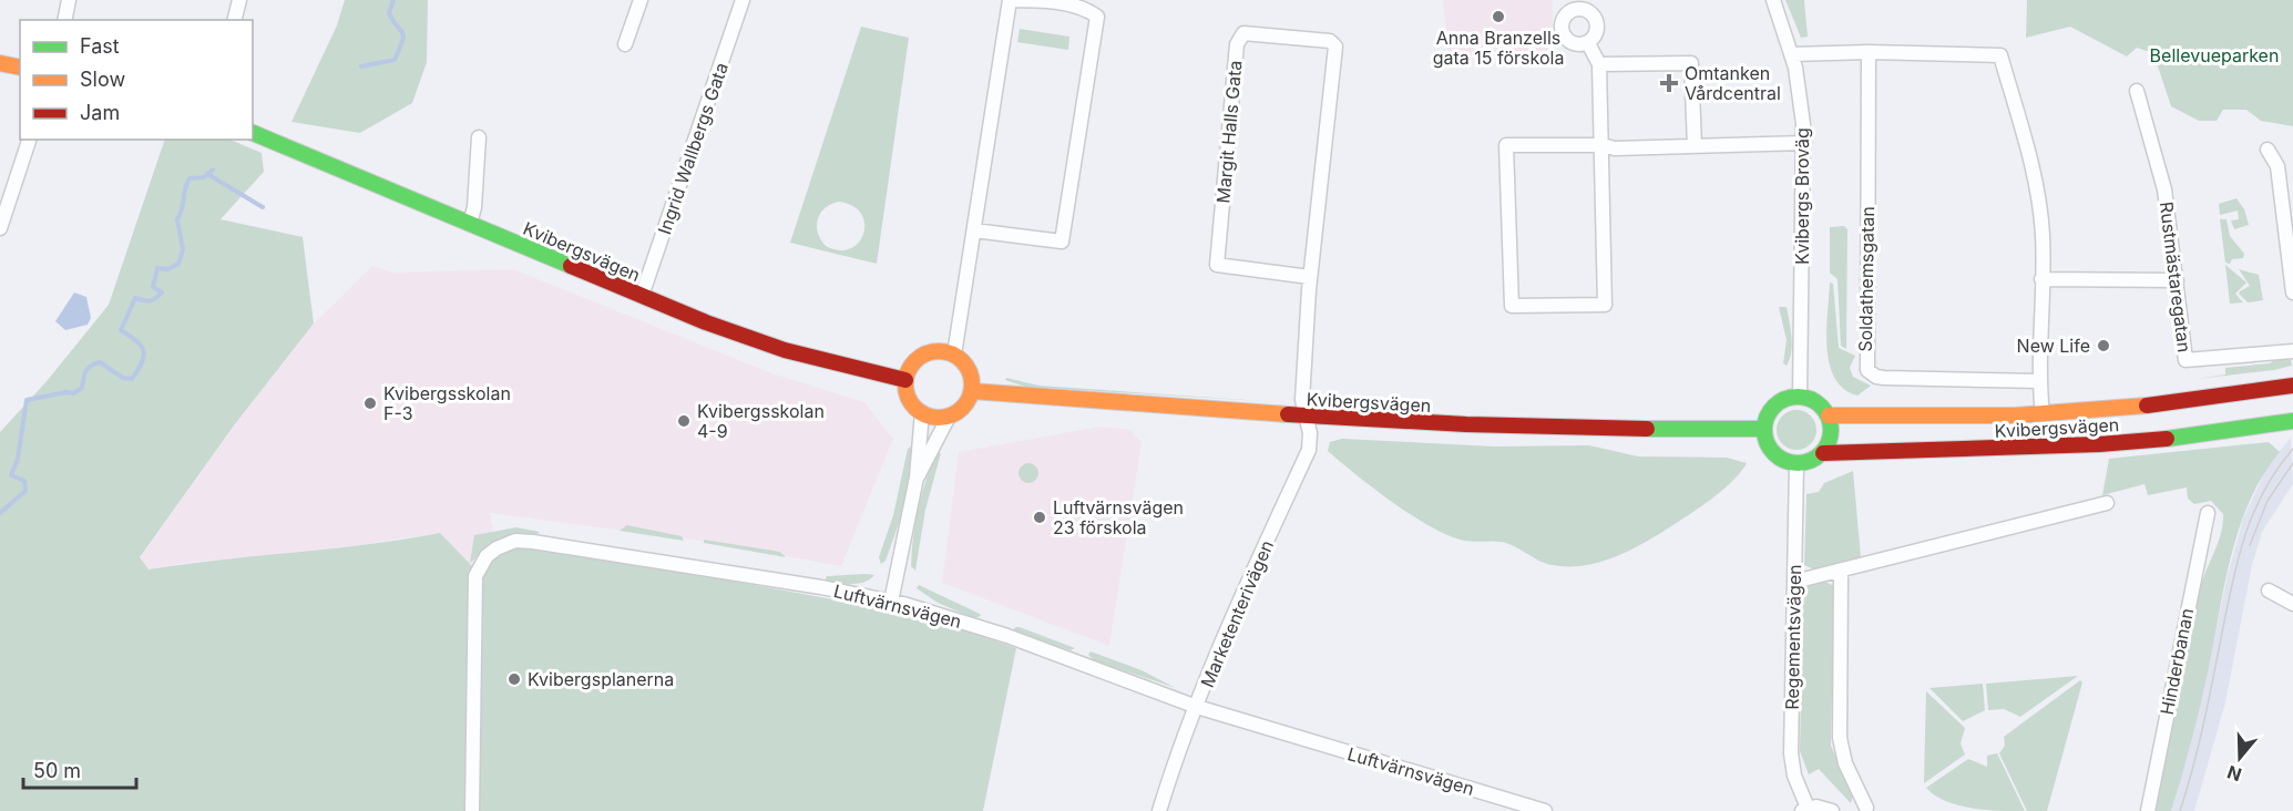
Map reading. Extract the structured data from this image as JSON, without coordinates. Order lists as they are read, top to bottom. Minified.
{"streets":{"street":["Margit Halls Gata","Ingrid Wallbergs Gata","Kvibergs Broväg","Kvibergsvägen","Rustmästaregatan","Soldathemsgatan","Luftvärnsvägen","Marketenterivägen","Regementsvägen","Hinderbanan"]},"crossings":[["Margit Halls Gata","Kvibergsvägen"],["Margit Halls Gata","Marketenterivägen"],["Ingrid Wallbergs Gata","Kvibergsvägen"],["Kvibergs Broväg","Kvibergsvägen"],["Kvibergs Broväg","Regementsvägen"],["Kvibergsvägen","Marketenterivägen"],["Kvibergsvägen","Regementsvägen"],["Luftvärnsvägen","Marketenterivägen"]],"parks":["Bellevueparken"],"places":{"other":["Anna Branzells gata 15 förskola","New Life","Kvibergsskolan F-3","Kvibergsskolan 4-9","Luftvärnsvägen 23 förskola","Kvibergsplanerna"],"health":["Omtanken Vårdcentral"]},"legend":["Fast","Slow","Jam"],"scale_bar":"50 m","north":"bottom"}
